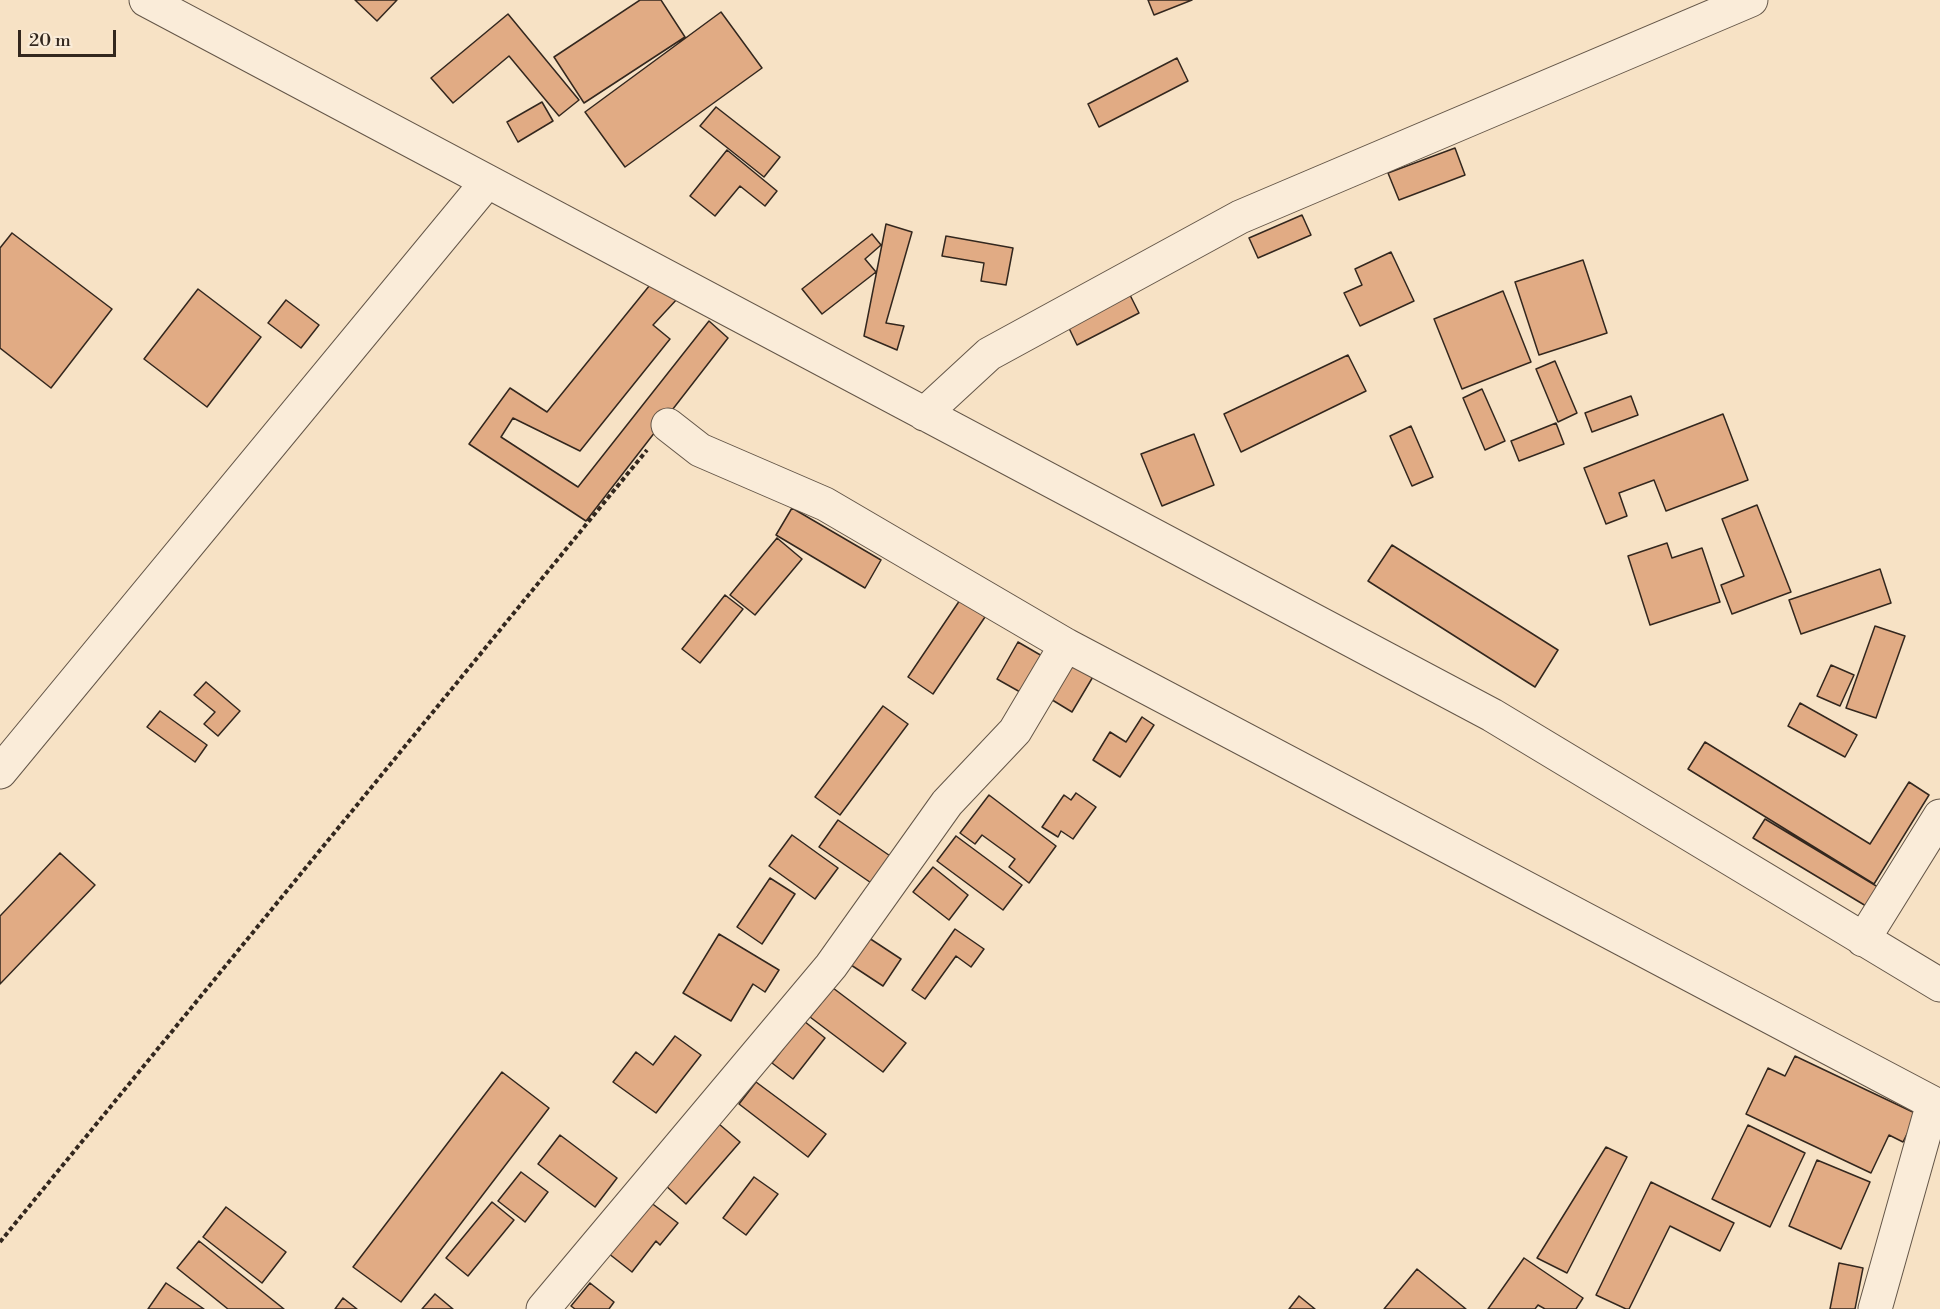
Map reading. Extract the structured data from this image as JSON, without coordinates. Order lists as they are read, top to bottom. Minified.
{"scale_bar":"20 m"}
